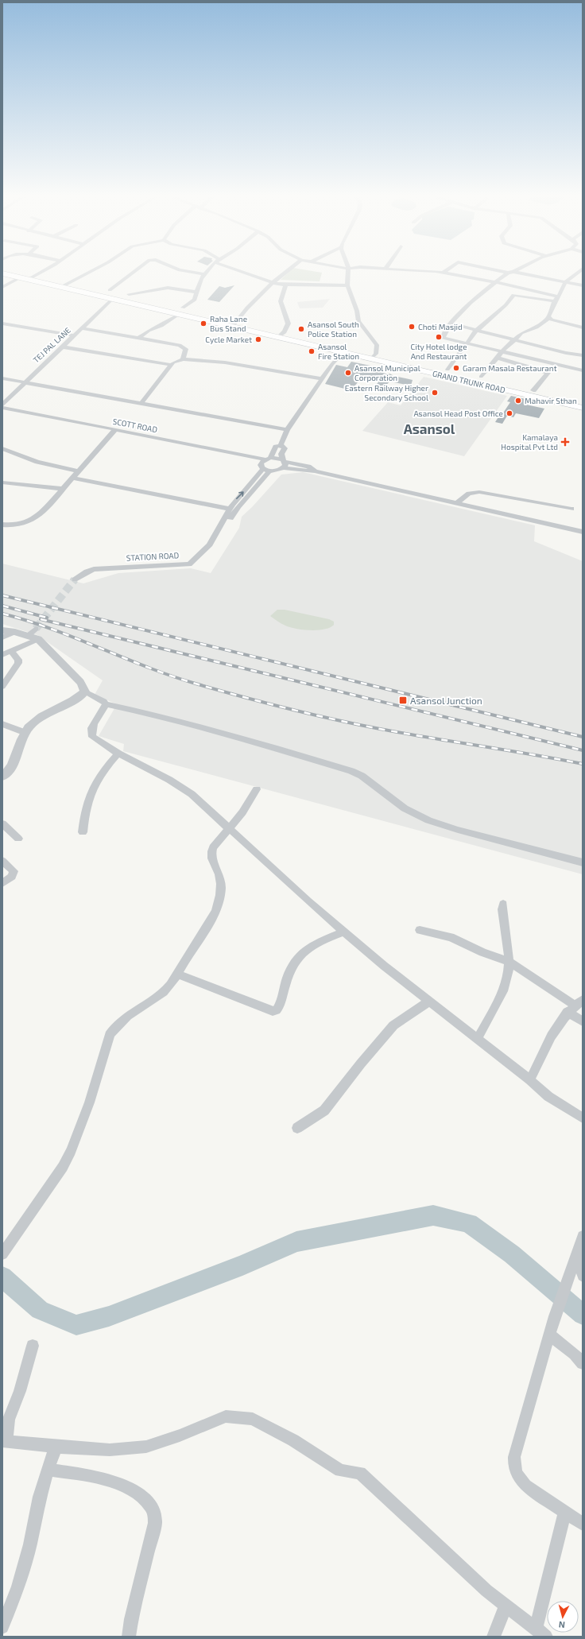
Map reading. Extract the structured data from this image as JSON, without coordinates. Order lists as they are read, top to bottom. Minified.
{"streets":{"main road":["GRAND TRUNK ROAD"],"street":["TEJ PAL LANE","SCOTT ROAD","STATION ROAD"]},"districts":["Asansol"],"places":{"other":["Raha Lane Bus Stand","Choti Masjid","Asansol South Police Station","City Hotel lodge And Restaurant","Cycle Market","Asansol Fire Station","Garam Masala Restaurant","Asansol Municipal Corporation","Eastern Railway Higher Secondary School","Mahavir Sthan","Asansol Head Post Office"],"health":["Kamalaya Hospital Pvt Ltd"],"transit":["Asansol Junction"]},"north":"bottom"}
